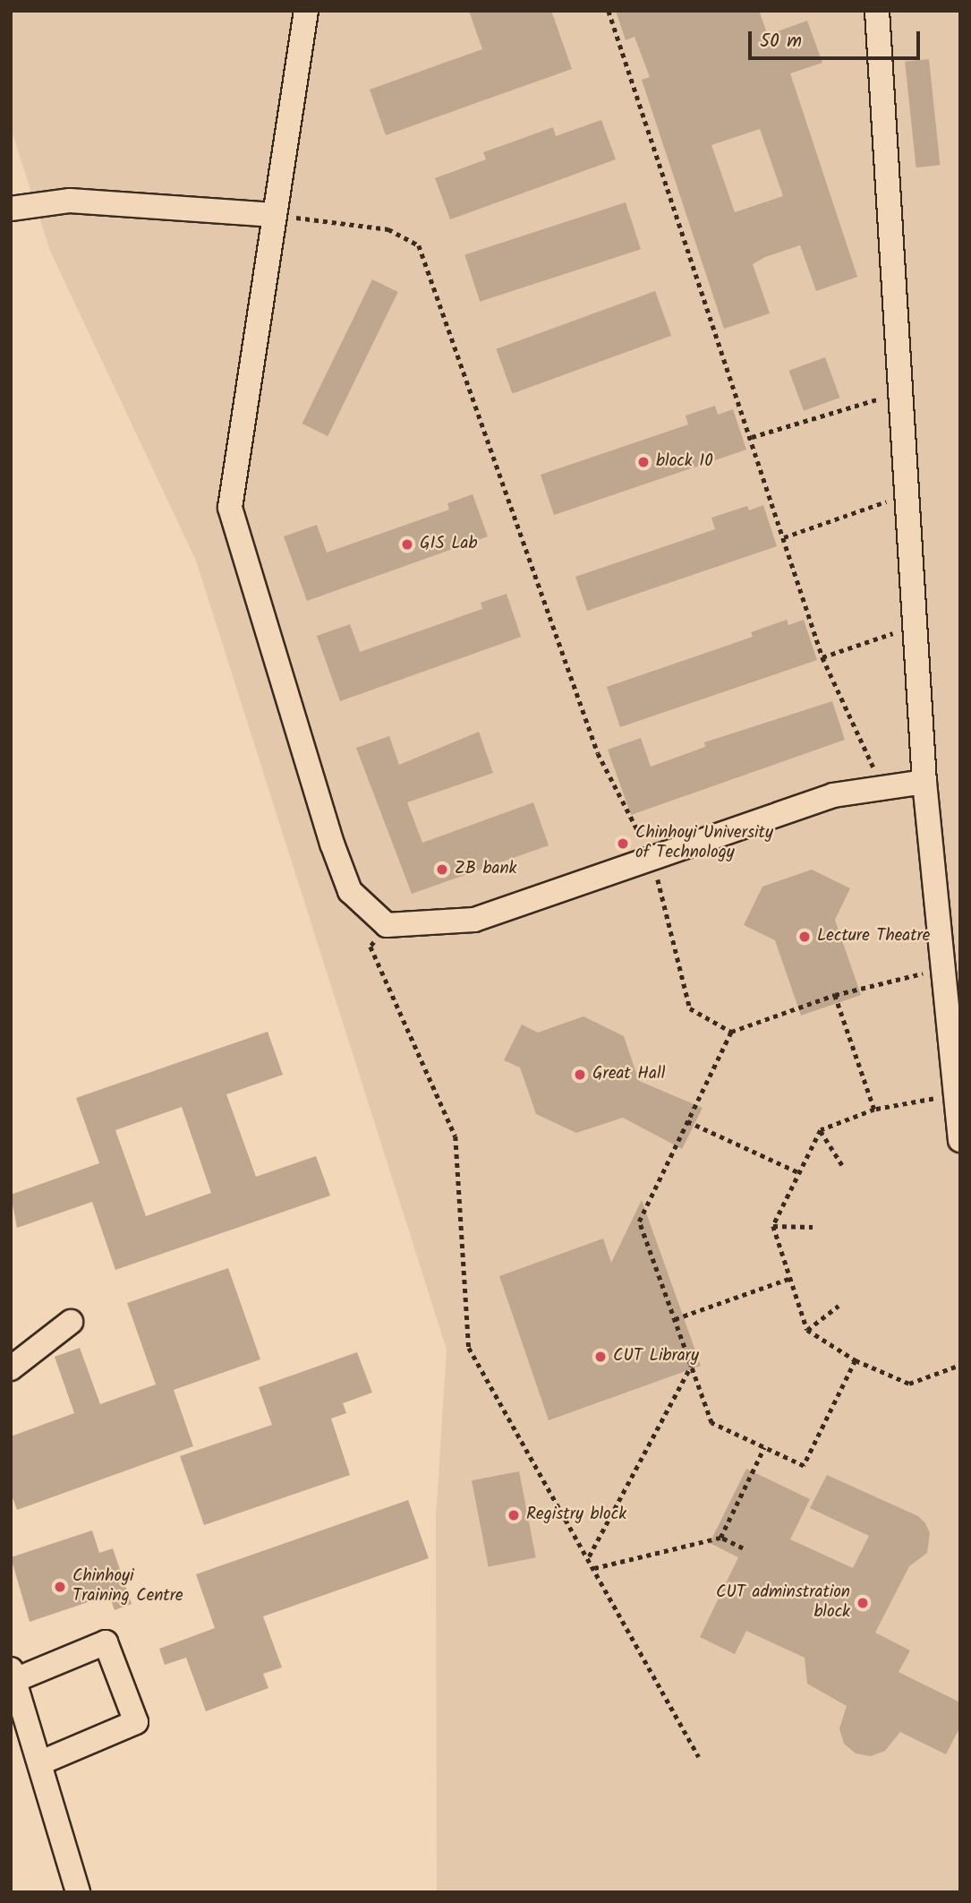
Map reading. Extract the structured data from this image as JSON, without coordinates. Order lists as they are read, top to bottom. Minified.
{"places":["block 10","GIS Lab","Chinhoyi University of Technology","ZB bank","Lecture Theatre","Great Hall","CUT Library","Registry block","Chinhoyi Training Centre","CUT adminstration block"],"scale_bar":"50 m"}
